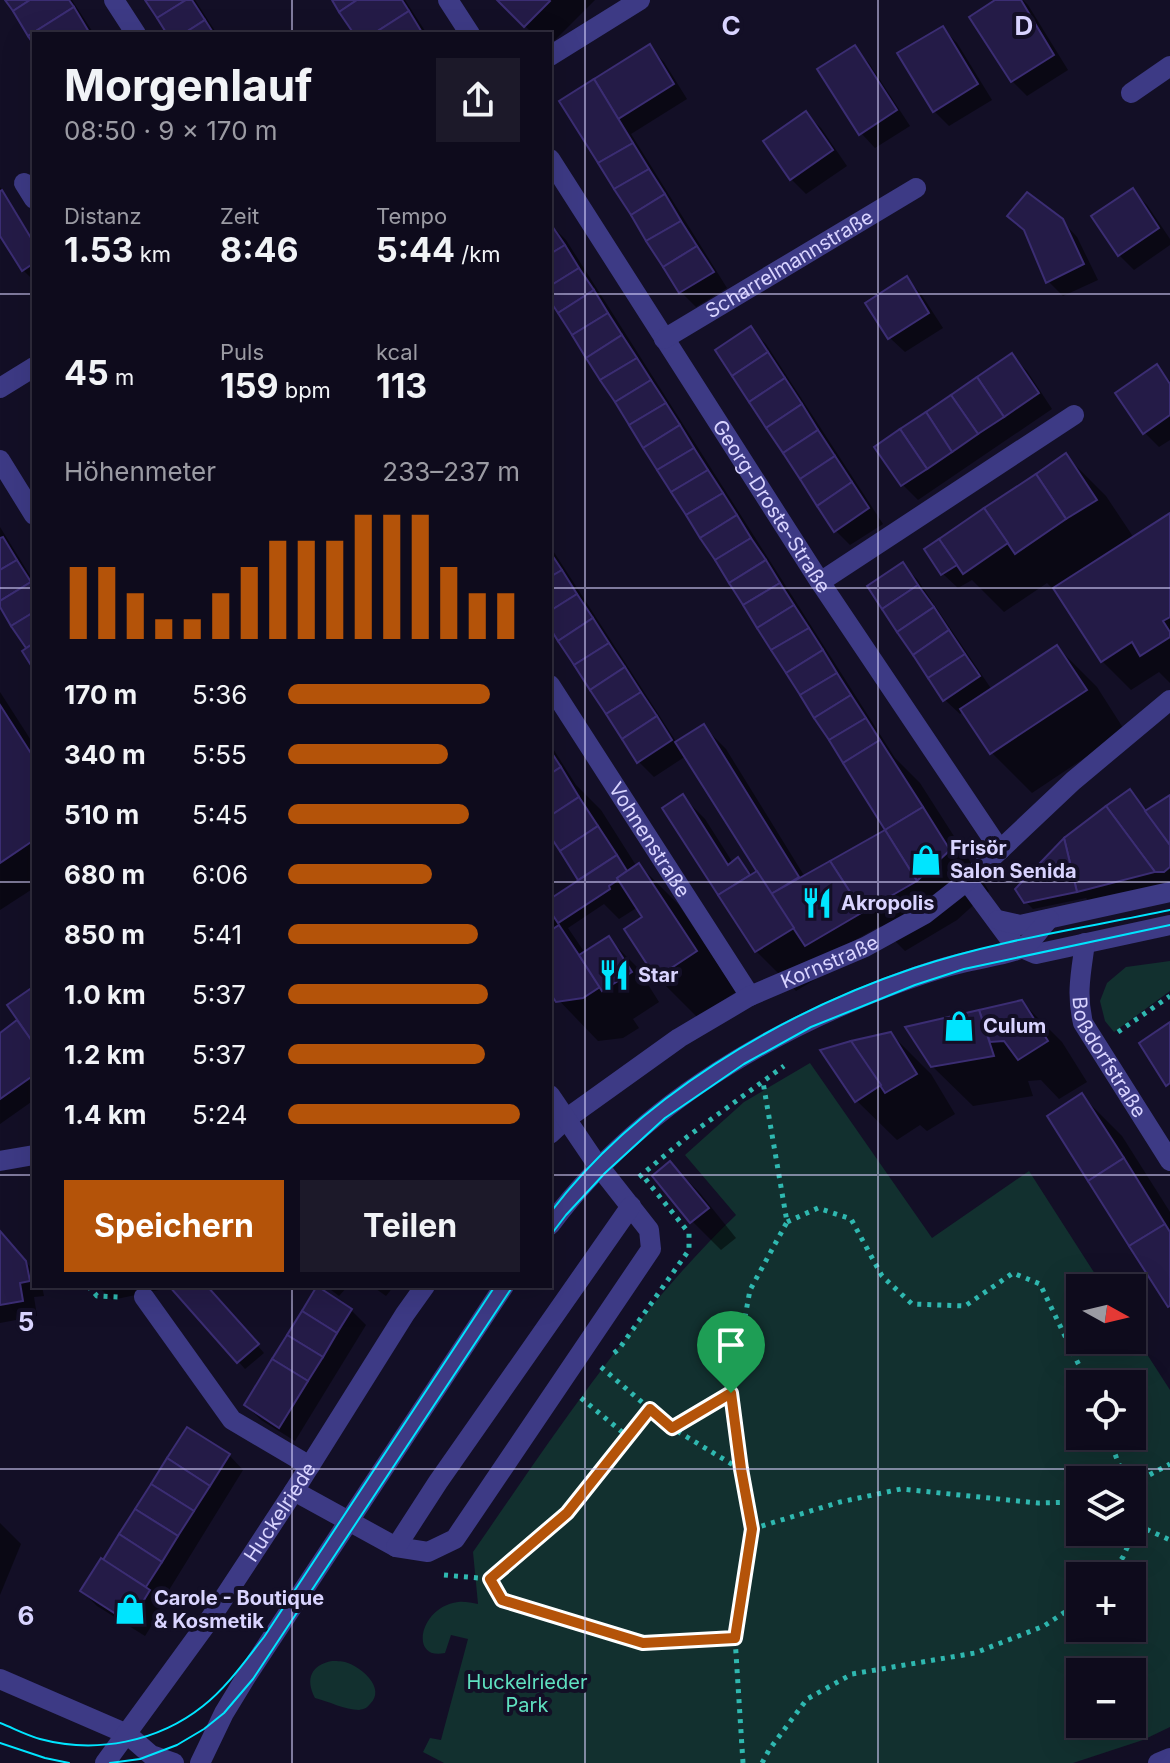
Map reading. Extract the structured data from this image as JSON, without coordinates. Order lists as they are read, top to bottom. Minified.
{"streets":{"street":["Scharrelmannstraße","Georg-Droste-Straße","Vohnenstraße","Kornstraße","Boßdorfstraße","Huckelriede"]},"crossings":[["Scharrelmannstraße","Georg-Droste-Straße"],["Georg-Droste-Straße","Kornstraße"],["Vohnenstraße","Kornstraße"]],"parks":["Huckelrieder Park"],"places":{"shop":["Frisör Salon Senida","Culum","Carole - Boutique & Kosmetik"],"restaurant":["Akropolis","Star"]},"north":"right","page":{"heading":["Morgenlauf","08:50 · 9 × 170 m"],"stats":[["Distanz","1.53 km"],["Zeit","8:46"],["Tempo","5:44 /km"],["45 m"],["Puls","159 bpm"],["kcal","113"]],"chart":["Höhenmeter","233–237 m"],"list":[{"name":"170 m","note":"5:36"},{"name":"340 m","note":"5:55"},{"name":"510 m","note":"5:45"},{"name":"680 m","note":"6:06"},{"name":"850 m","note":"5:41"},{"name":"1.0 km","note":"5:37"},{"name":"1.2 km","note":"5:37"},{"name":"1.4 km","note":"5:24"}],"buttons":["Speichern","Teilen"],"map_buttons":["+","−"]},"grid":{"columns":["C","D"],"rows":["5","6"]}}
